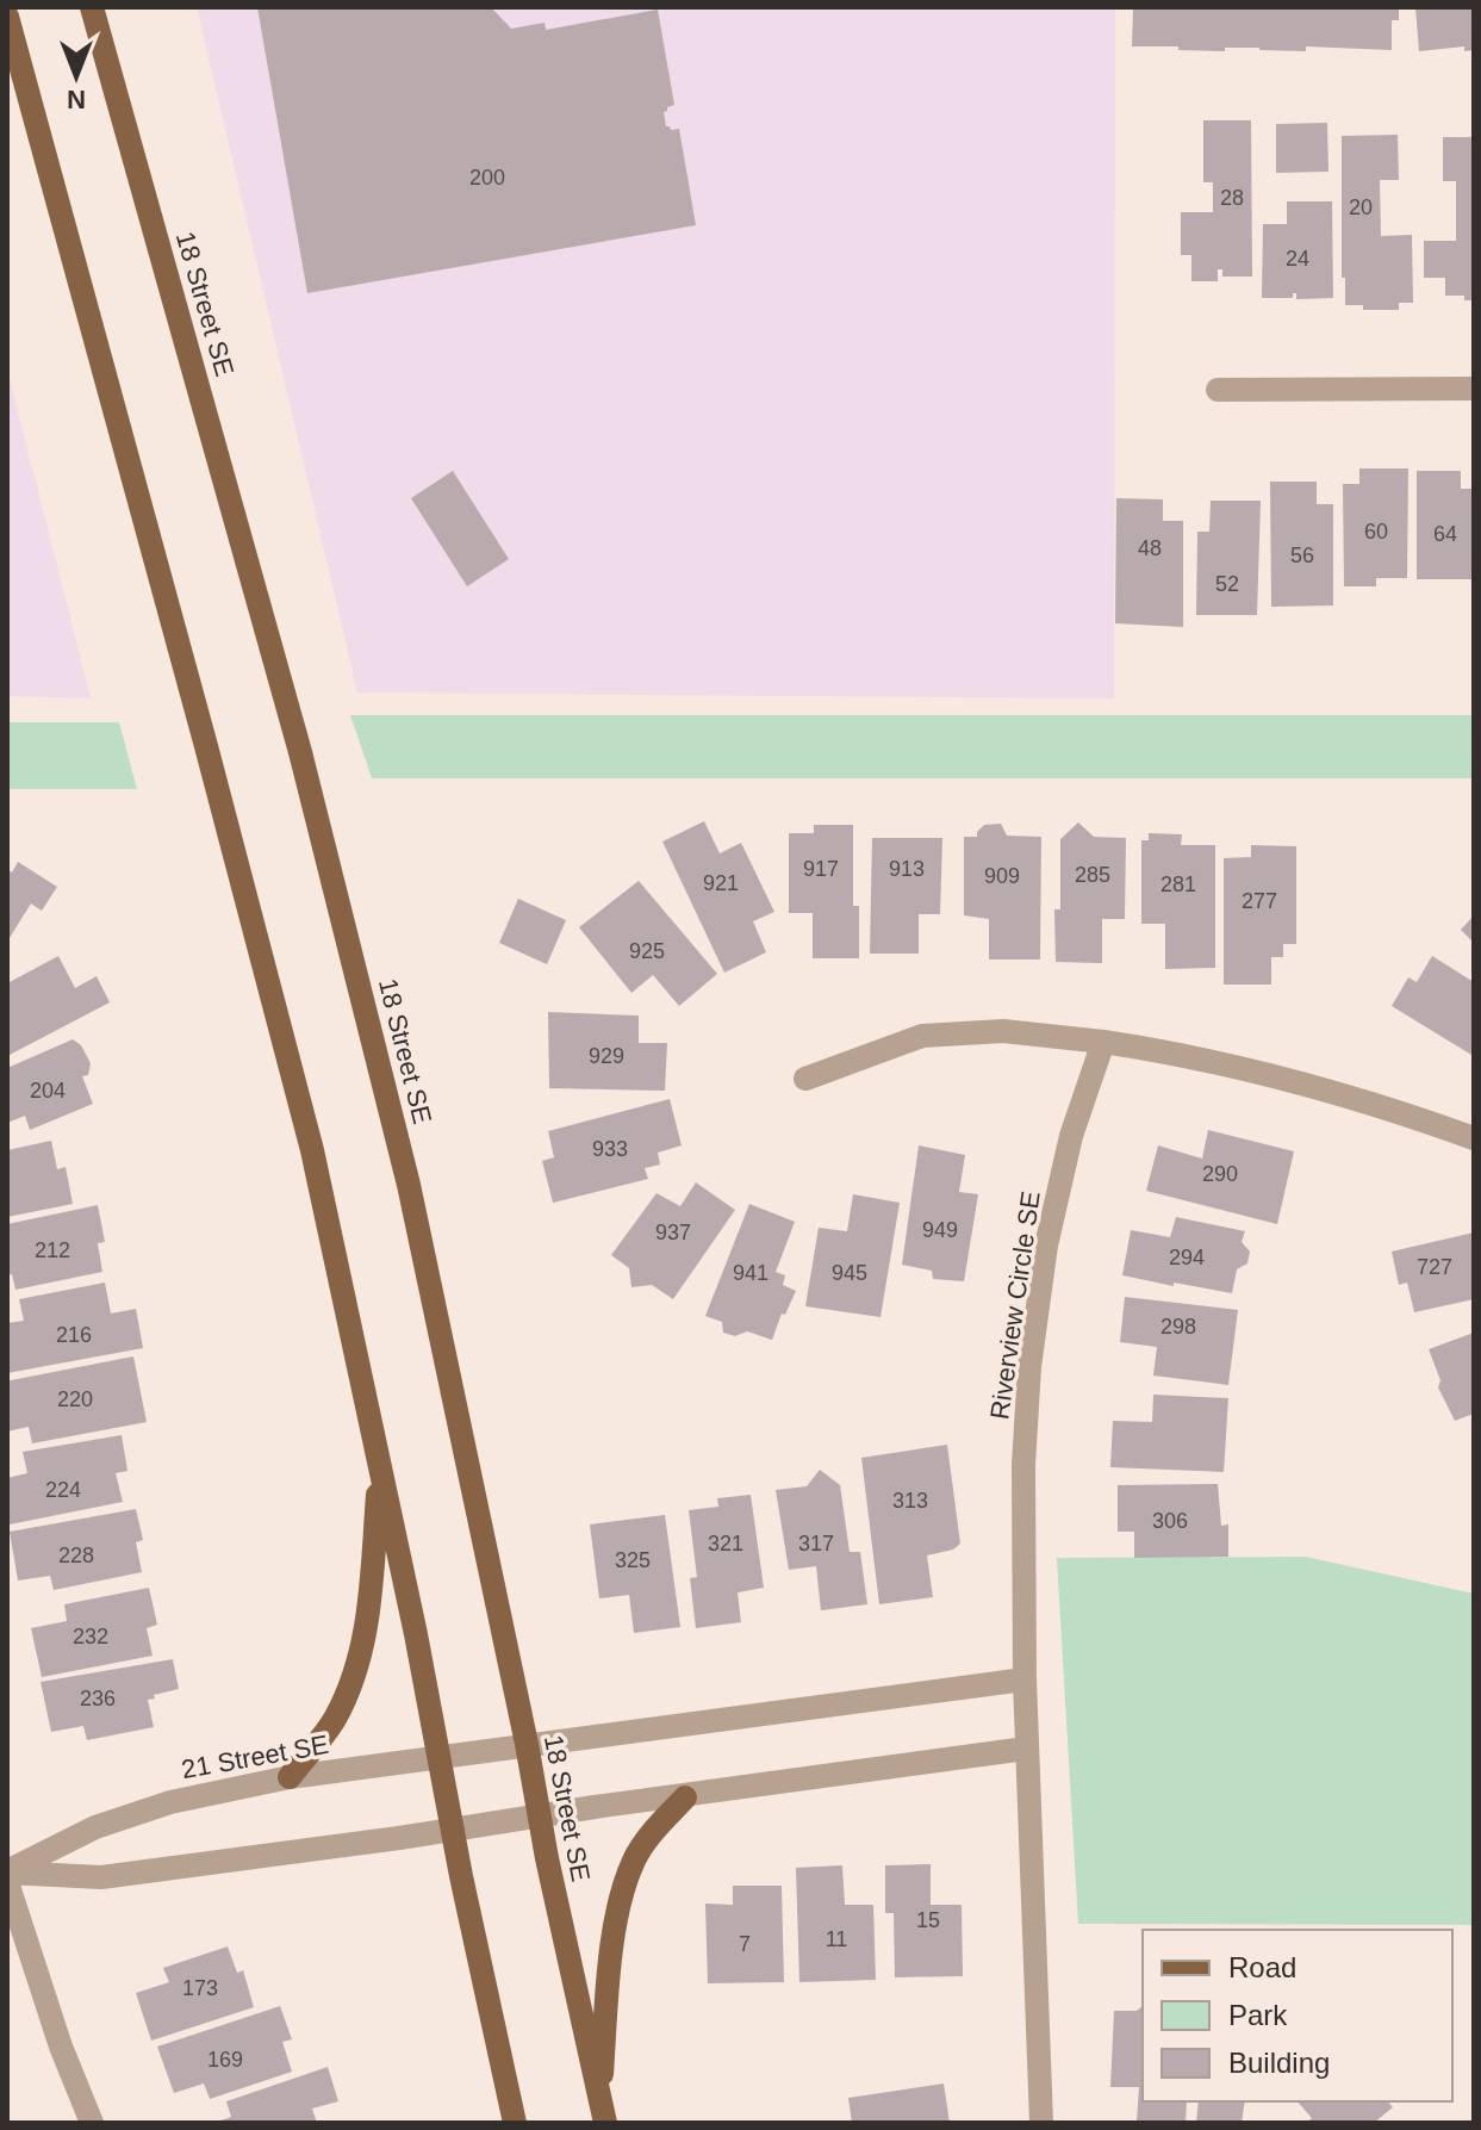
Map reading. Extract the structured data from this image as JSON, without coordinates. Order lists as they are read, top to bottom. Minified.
{"streets":{"main road":["18 Street SE"],"street":["Riverview Circle SE","21 Street SE"]},"crossings":[["18 Street SE","21 Street SE"]],"house_numbers":["200","28","20","24","60","64","48","56","52","917","913","285","909","921","281","277","925","929","204","933","290","949","937","212","294","727","941","945","298","216","220","224","313","306","321","317","228","325","232","236","15","11","7","173","169"],"legend":["Road","Park","Building"],"north":"bottom"}
